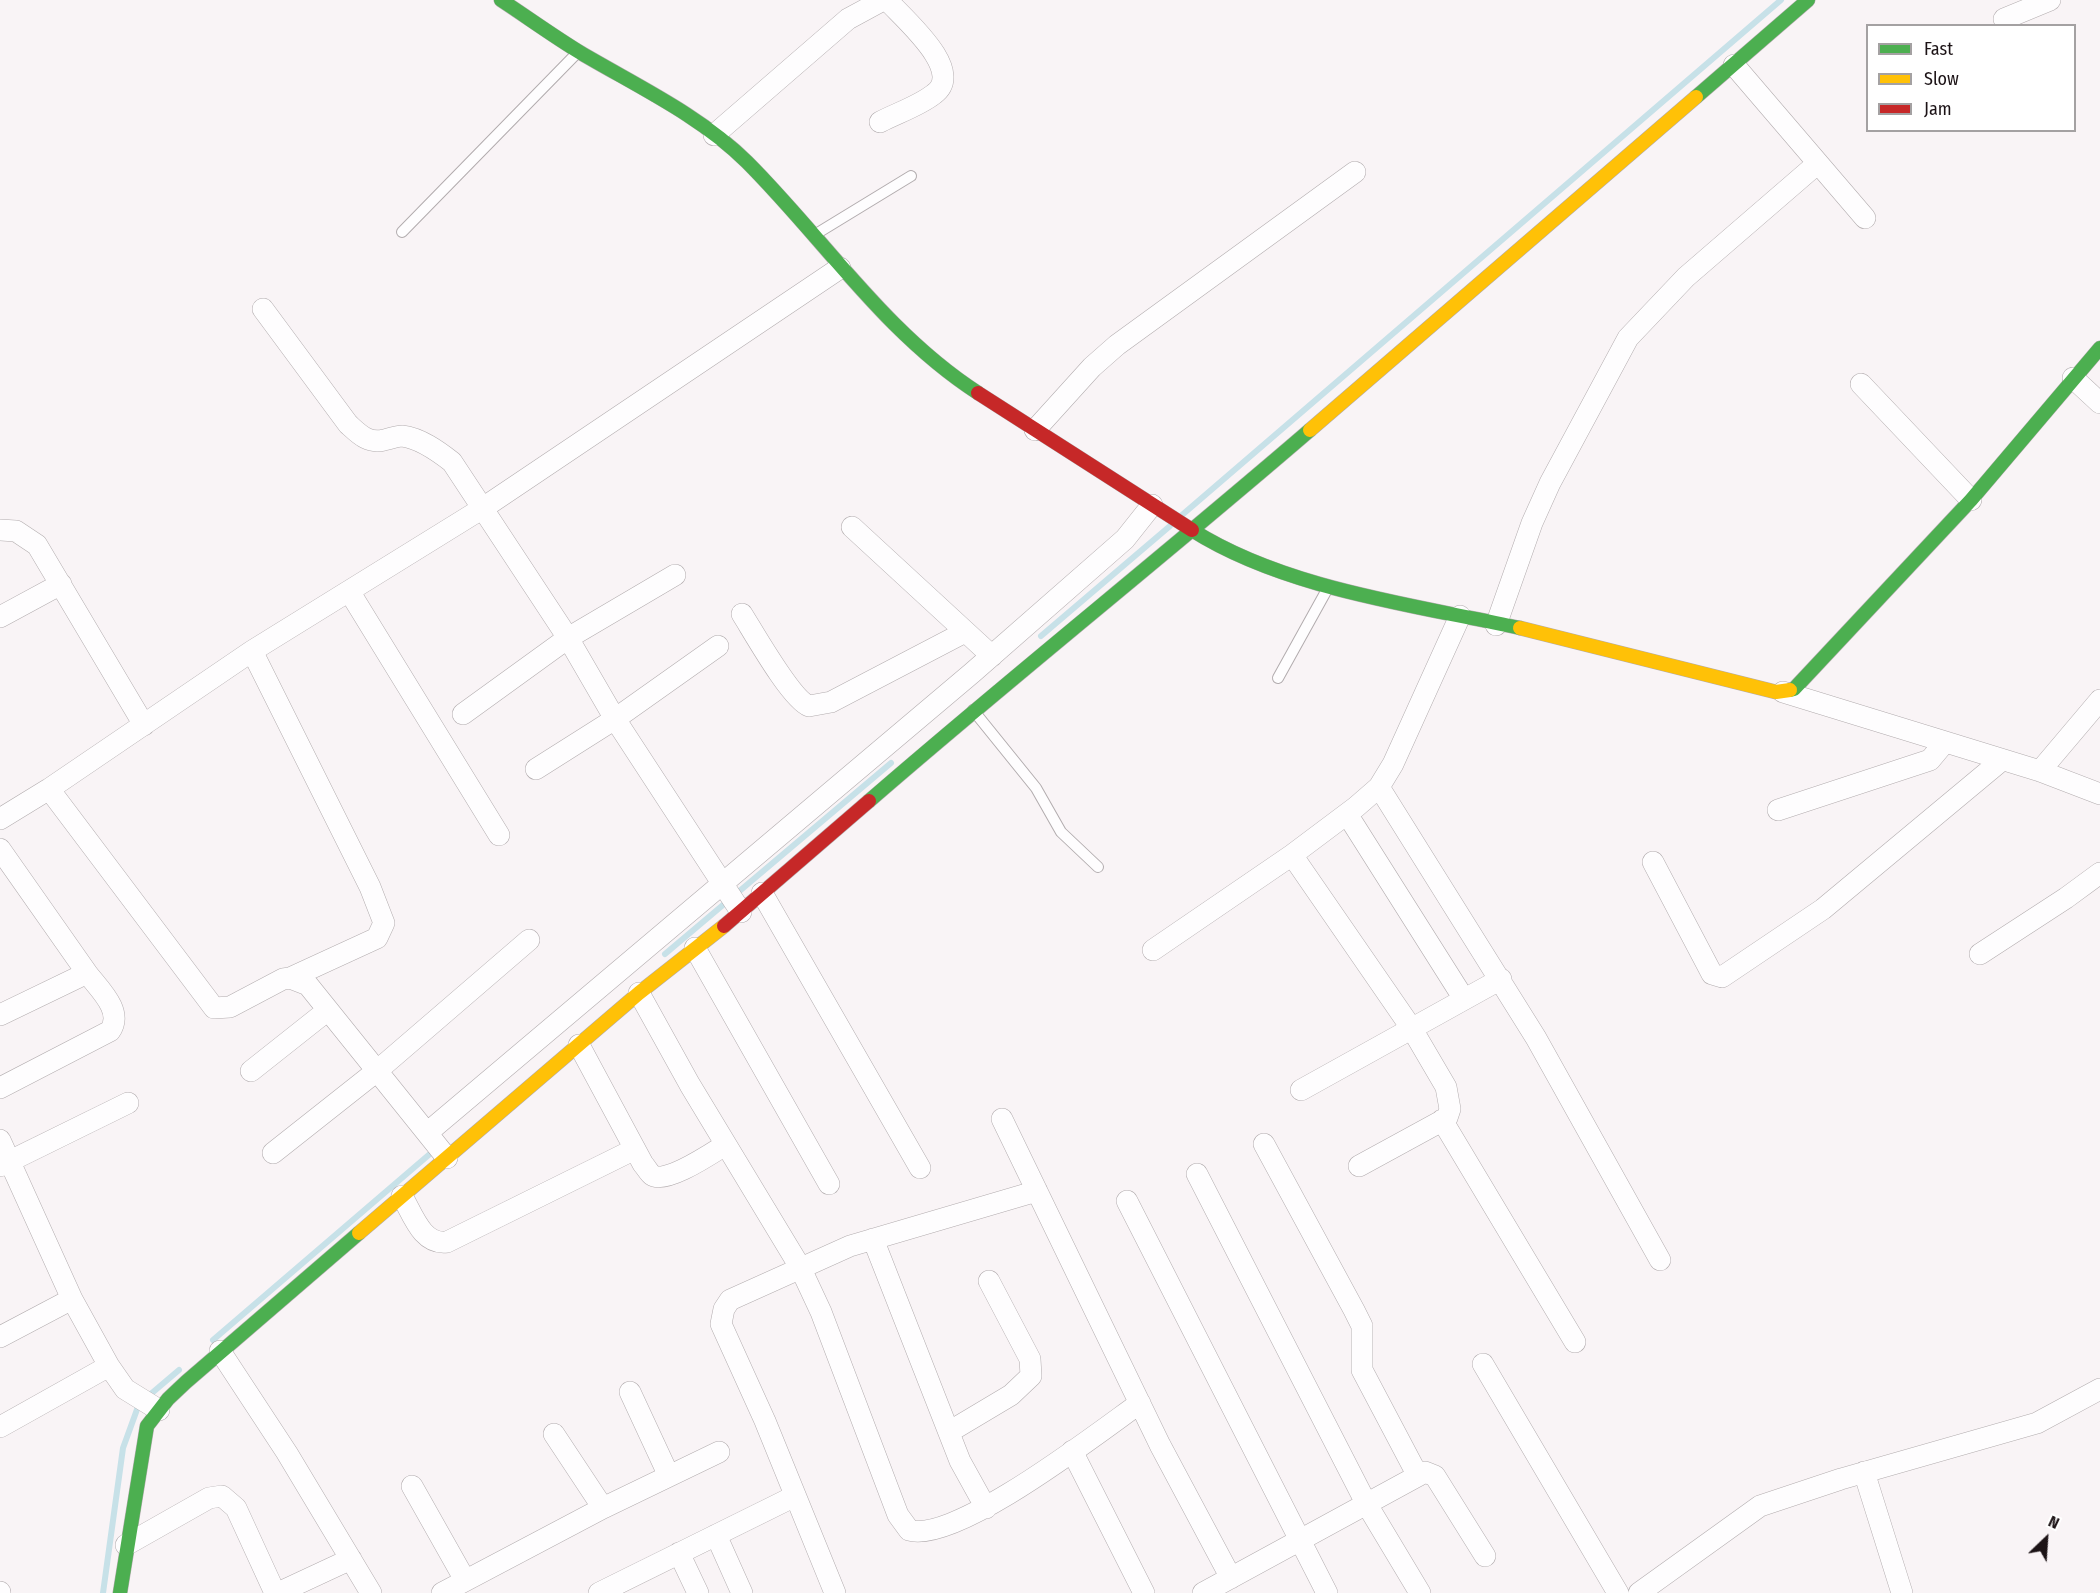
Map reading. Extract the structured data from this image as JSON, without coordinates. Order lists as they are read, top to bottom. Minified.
{"legend":["Fast","Slow","Jam"],"north":"top right"}
